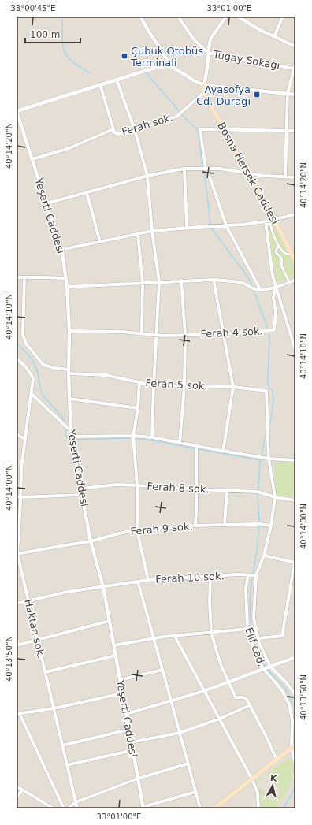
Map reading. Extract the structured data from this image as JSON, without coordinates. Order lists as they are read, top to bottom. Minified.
{"streets":{"main road":["Bosna Hersek Caddesi"],"street":["Tugay Sokağı","Ferah sok.","Yeşerti Caddesi","Ferah 4 sok.","Ferah 5 sok.","Ferah 8 sok.","Ferah 9 sok.","Ferah 10 sok.","Haktan sok.","Elif cad."]},"crossings":[["Ferah sok.","Bosna Hersek Caddesi"],["Ferah sok.","Yeşerti Caddesi"],["Yeşerti Caddesi","Ferah 4 sok."],["Yeşerti Caddesi","Ferah 5 sok."],["Yeşerti Caddesi","Ferah 8 sok."],["Yeşerti Caddesi","Ferah 9 sok."],["Yeşerti Caddesi","Ferah 10 sok."],["Ferah 9 sok.","Haktan sok."],["Ferah 10 sok.","Haktan sok."],["Ferah 10 sok.","Elif cad."]],"places":{"transit":["Çubuk Otobüs Terminali","Ayasofya Cd. Durağı"]},"scale_bar":"100 m","north":"top","coordinates":["33°00'45\"E","33°01'00\"E","40°14'20\"N","40°14'10\"N","40°14'00\"N","40°13'50\"N"]}
